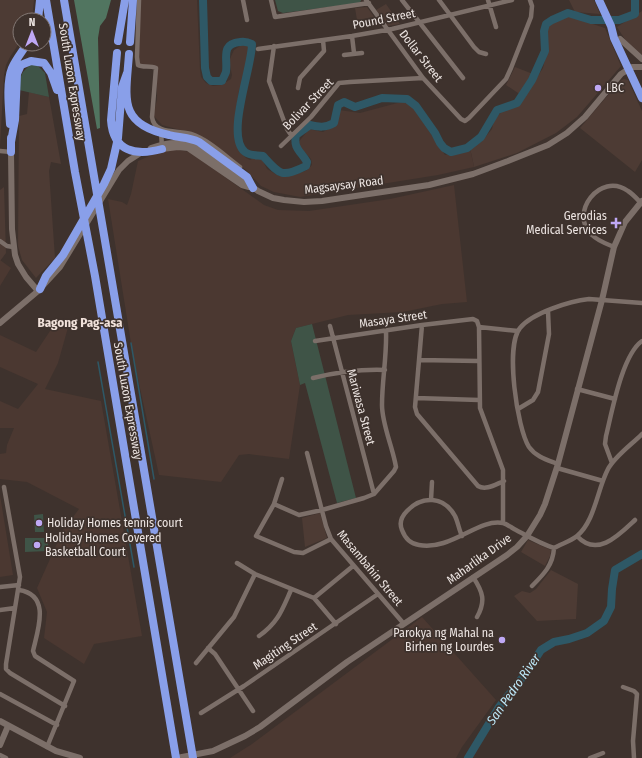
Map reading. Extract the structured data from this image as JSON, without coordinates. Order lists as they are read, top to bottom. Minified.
{"streets":{"highway":["South Luzon Expressway"],"street":["Pound Street","Dollar Street","Bolivar Street","Magsaysay Road","Masaya Street","Mariwasa Street","Maharlika Drive","Masambahin Street","Magiting Street"]},"crossings":[["Pound Street","Dollar Street"],["Dollar Street","Bolivar Street"],["South Luzon Expressway","Maharlika Drive"],["Masaya Street","Mariwasa Street"],["Maharlika Drive","Masambahin Street"],["Masambahin Street","Magiting Street"]],"districts":["Bagong Pag-asa"],"water":["San Pedro River"],"places":{"other":["LBC","Holiday Homes tennis court","Holiday Homes Covered Basketball Court","Parokya ng Mahal na Birhen ng Lourdes"],"health":["Gerodias Medical Services"]},"north":"top"}
